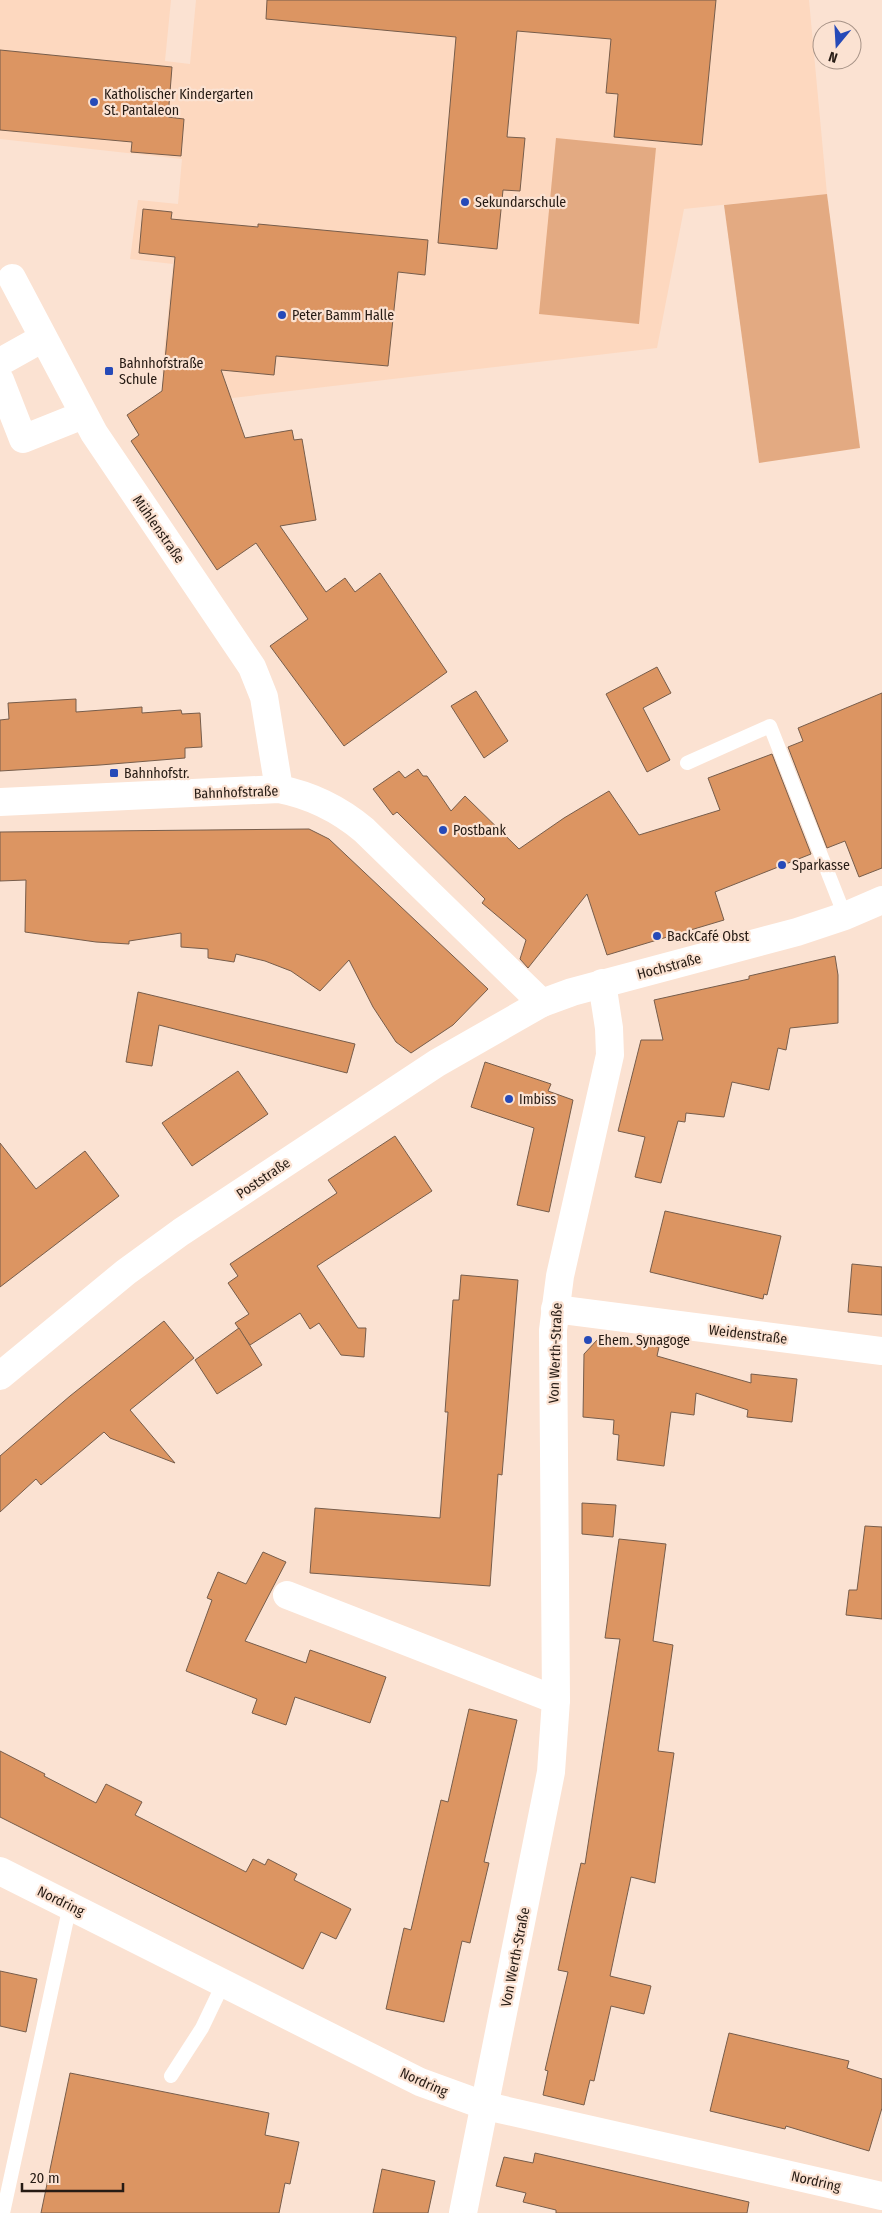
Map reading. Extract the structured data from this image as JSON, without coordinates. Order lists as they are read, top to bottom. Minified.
{"streets":{"street":["Mühlenstraße","Bahnhofstraße","Hochstraße","Poststraße","Weidenstraße","Von Werth-Straße","Nordring"]},"crossings":[["Mühlenstraße","Bahnhofstraße"],["Bahnhofstraße","Hochstraße"],["Bahnhofstraße","Poststraße"],["Hochstraße","Poststraße"],["Hochstraße","Von Werth-Straße"],["Weidenstraße","Von Werth-Straße"],["Von Werth-Straße","Nordring"]],"places":{"other":["Katholischer Kindergarten St. Pantaleon","Sekundarschule","Peter Bamm Halle","Postbank","Sparkasse","BackCafé Obst","Imbiss","Ehem. Synagoge"],"transit":["Bahnhofstraße Schule","Bahnhofstr."]},"scale_bar":"20 m","north":"bottom"}
